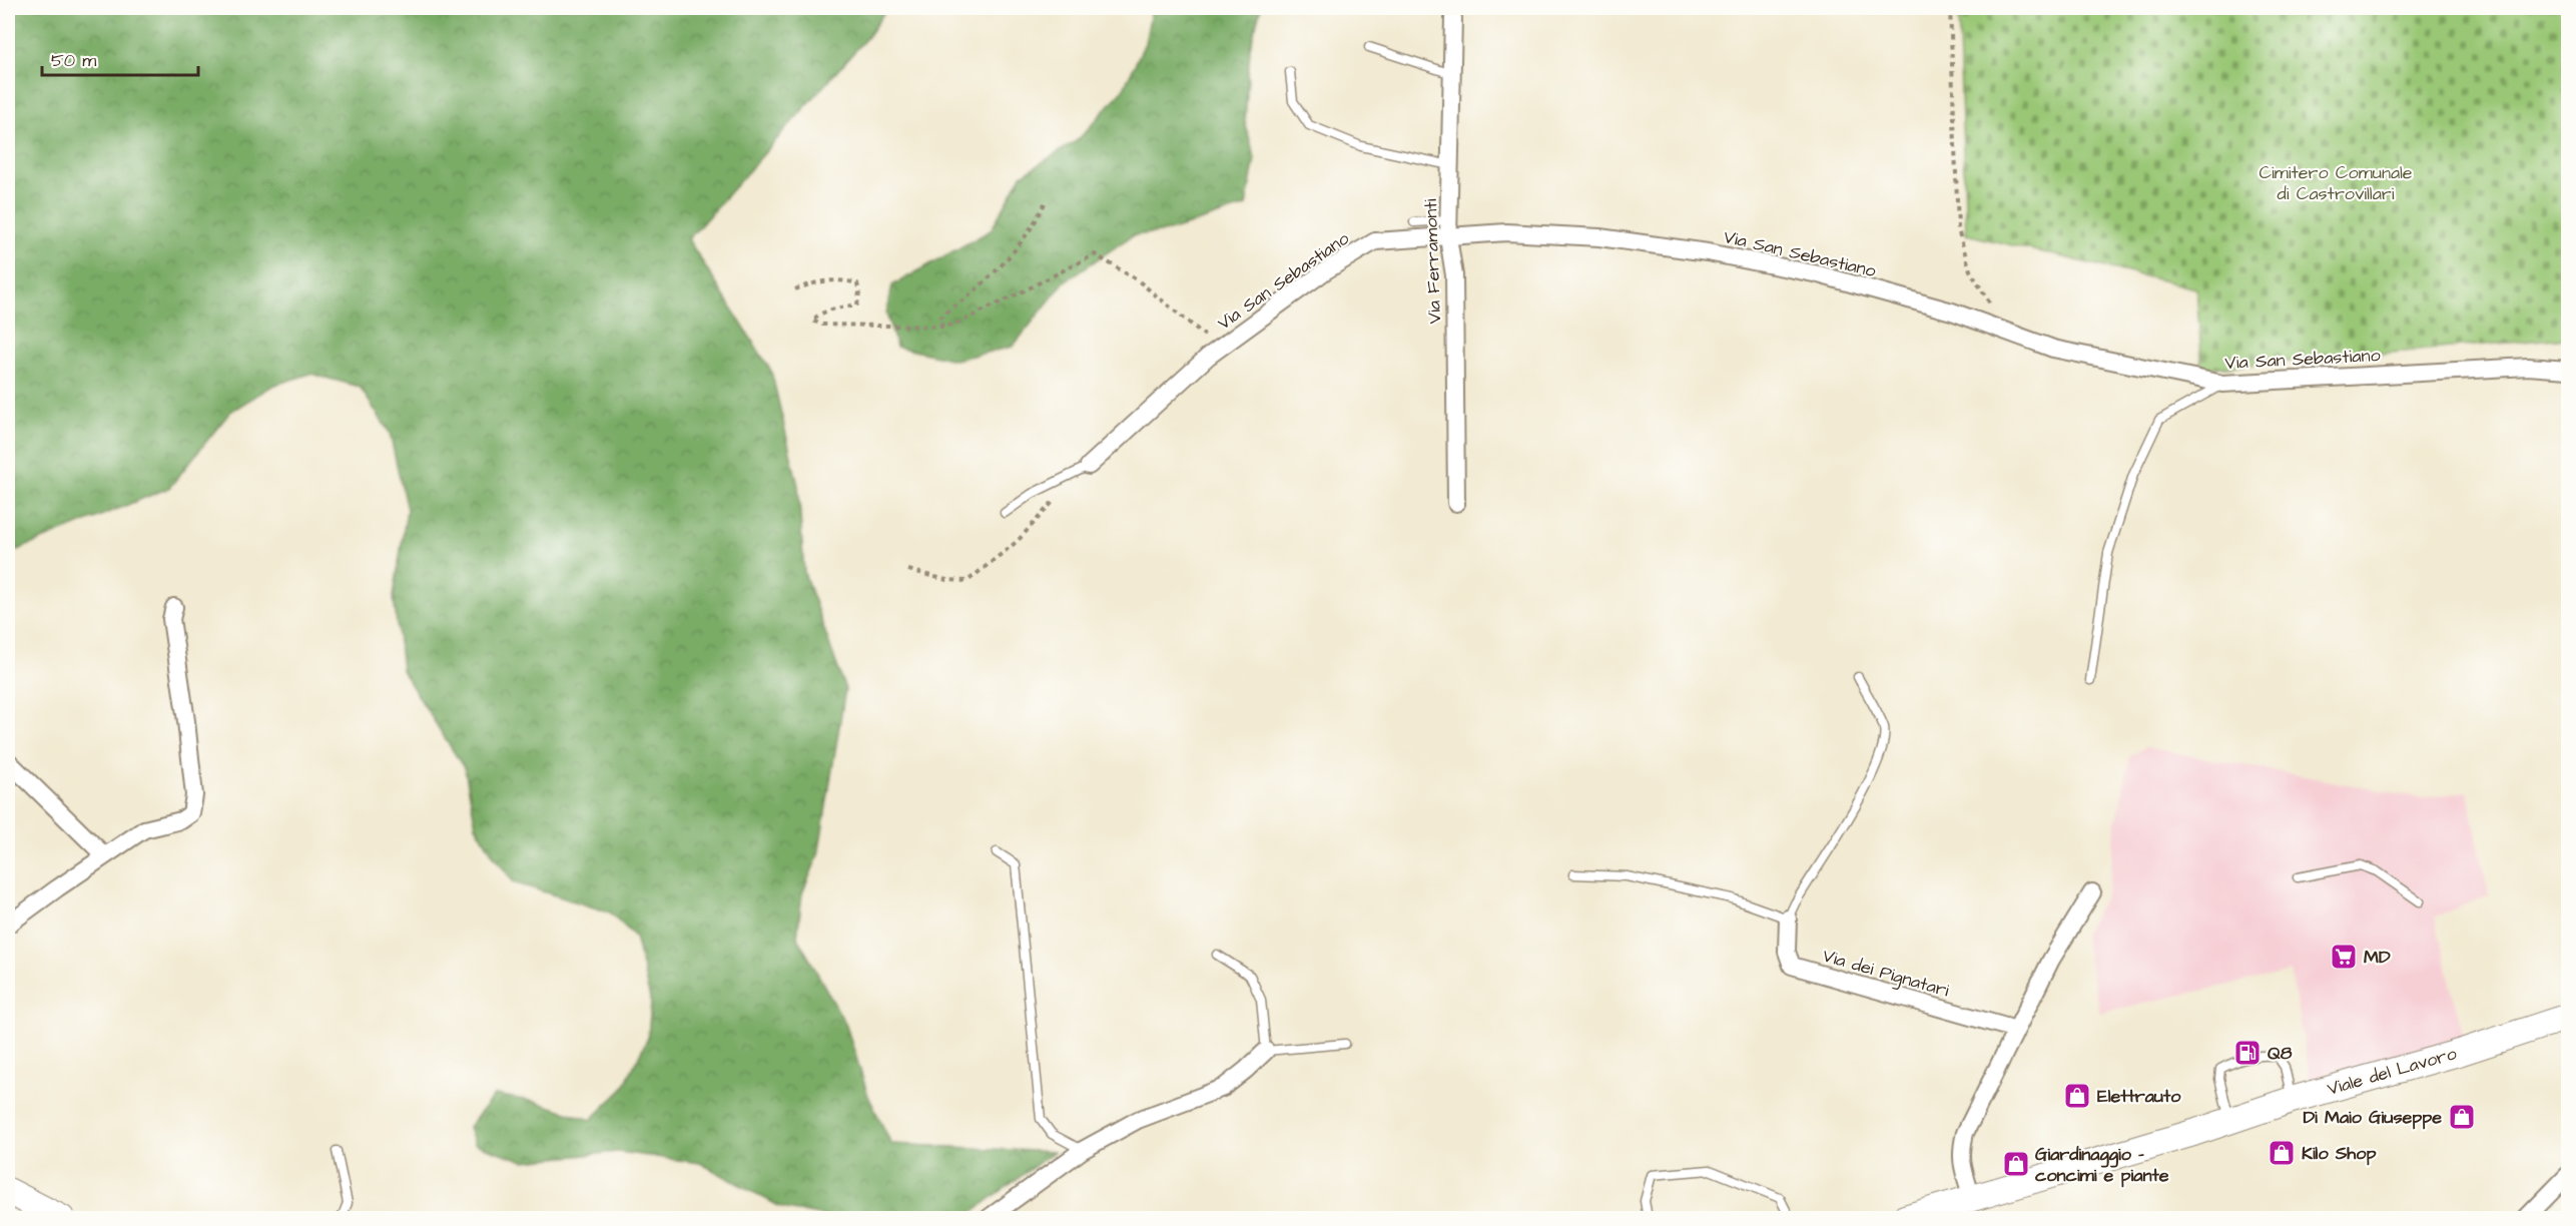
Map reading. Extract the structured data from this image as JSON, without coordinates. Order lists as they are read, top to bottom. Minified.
{"streets":{"main road":["Viale del Lavoro"],"street":["Via San Sebastiano","Via Ferramonti","Via dei Pignatari"]},"crossings":[["Via San Sebastiano","Via Ferramonti"]],"parks":["Cimitero Comunale di Castrovillari"],"places":{"supermarket":["MD"],"fuel station":["Q8"],"shop":["Elettrauto","Di Maio Giuseppe","Kilo Shop","Giardinaggio - concimi e piante"]},"scale_bar":"50 m"}
